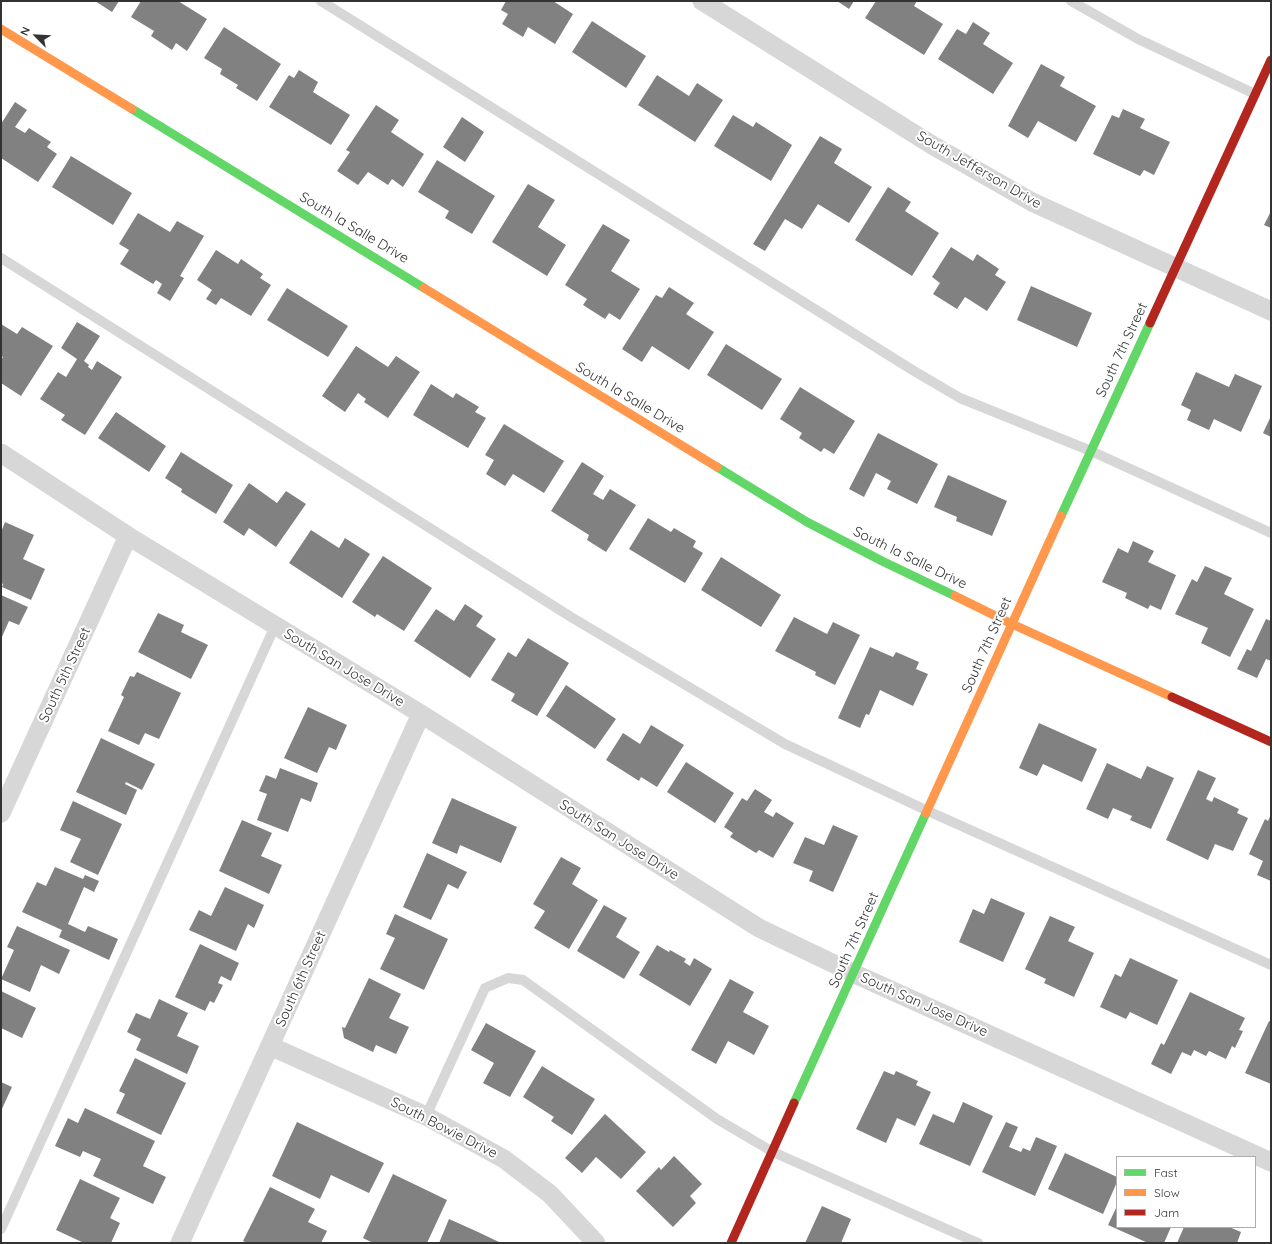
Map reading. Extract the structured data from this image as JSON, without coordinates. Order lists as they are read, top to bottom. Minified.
{"streets":{"street":["South Jefferson Drive","South la Salle Drive","South 7th Street","South San Jose Drive","South 5th Street","South 6th Street","South Bowie Drive"]},"crossings":[["South Jefferson Drive","South 7th Street"],["South la Salle Drive","South 7th Street"],["South 7th Street","South San Jose Drive"],["South San Jose Drive","South 5th Street"],["South San Jose Drive","South 6th Street"],["South 6th Street","South Bowie Drive"]],"legend":["Fast","Slow","Jam"],"north":"top left"}
